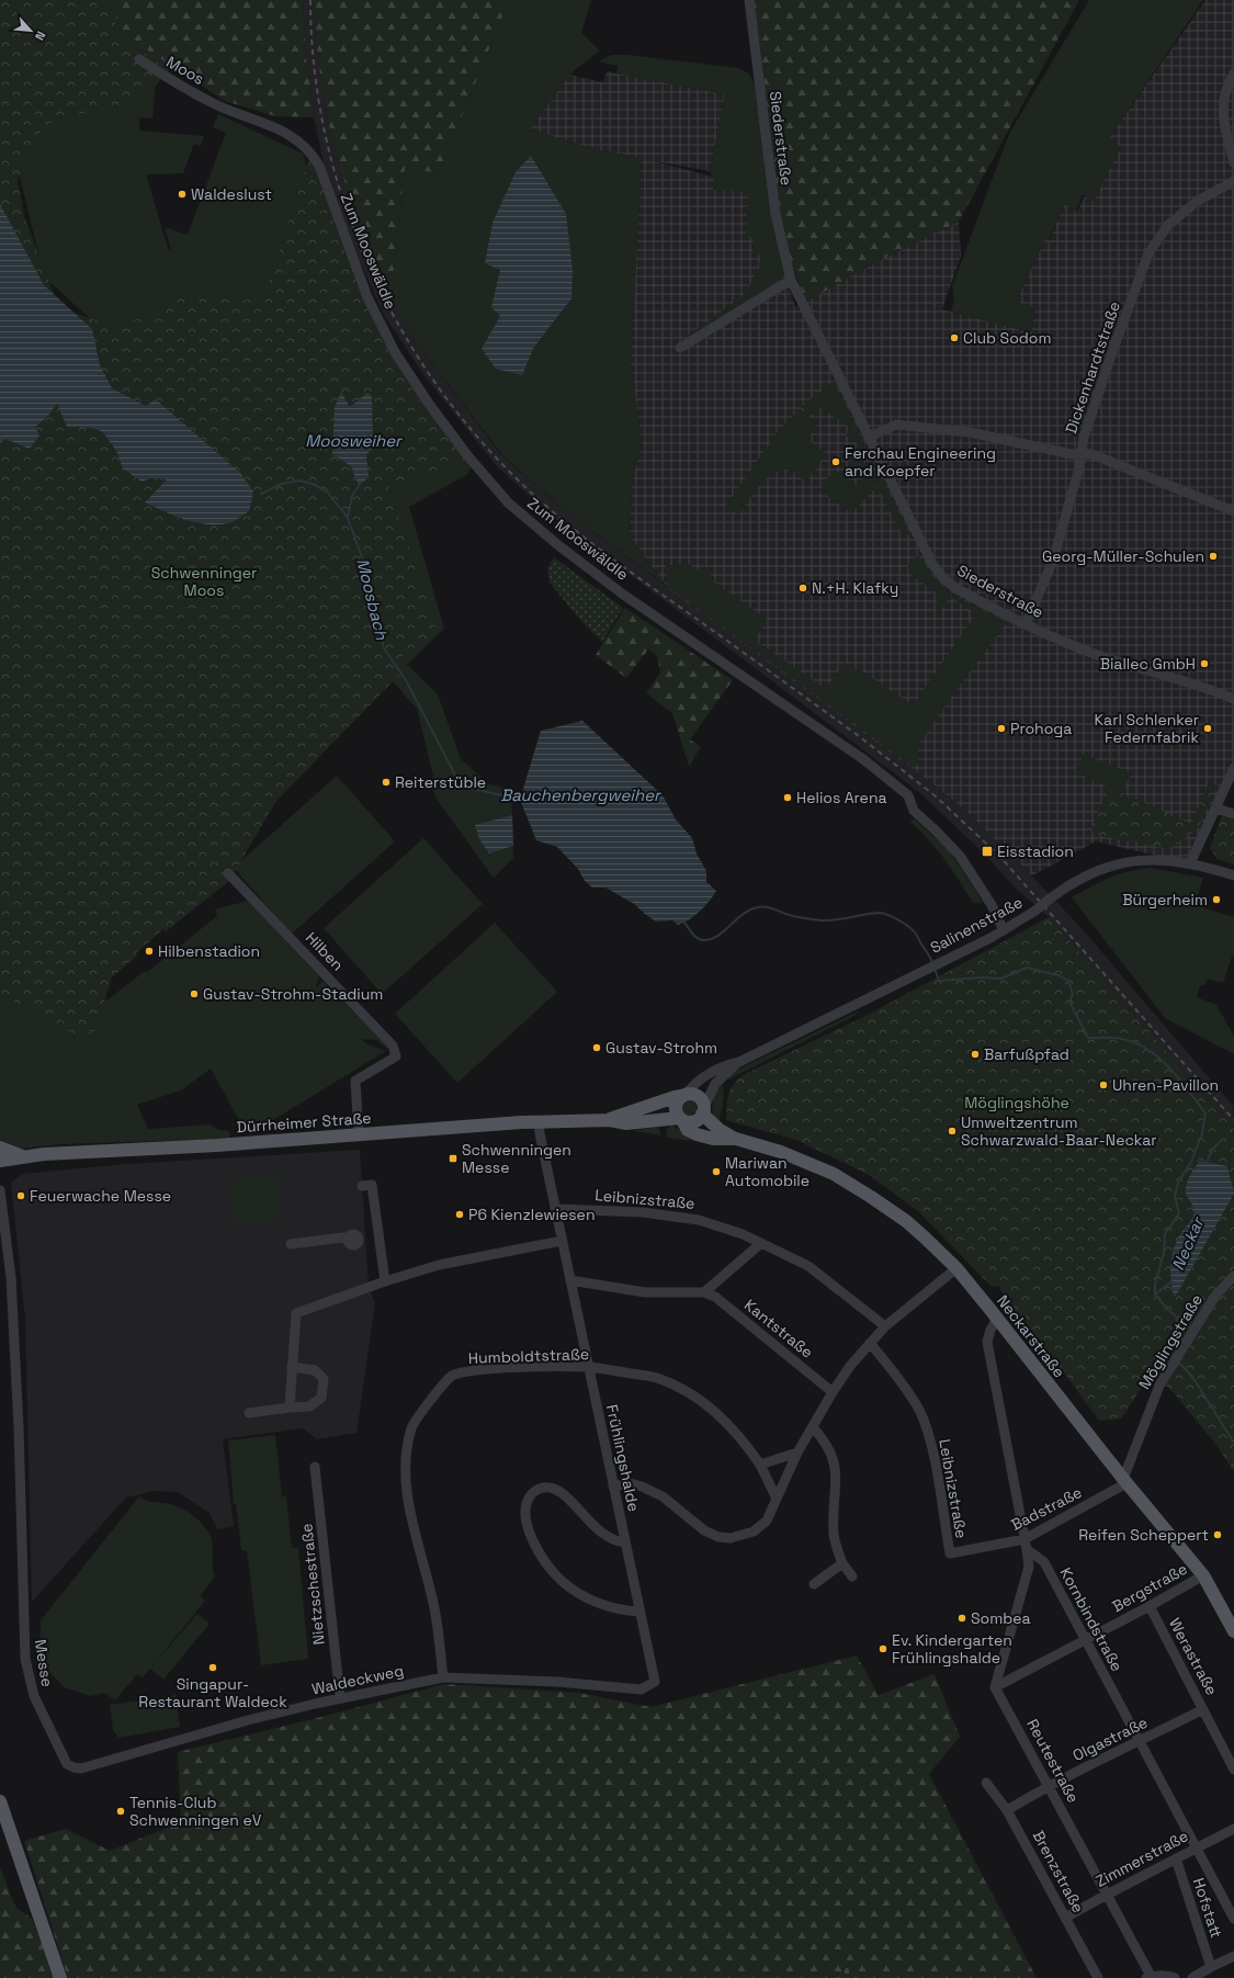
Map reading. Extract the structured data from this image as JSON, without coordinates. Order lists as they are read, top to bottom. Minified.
{"streets":{"main road":["Dürrheimer Straße","Neckarstraße"],"street":["Moos","Siederstraße","Zum Mooswäldle","Dickenhardtstraße","Salinenstraße","Hilben","Leibnizstraße","Kantstraße","Möglingstraße","Humboldtstraße","Frühlingshalde","Badstraße","Nietzschestraße","Bergstraße","Kornbindstraße","Werastraße","Messe","Waldeckweg","Olgastraße","Reutestraße","Zimmerstraße","Brenzstraße","Hofstatt"]},"crossings":[["Moos","Zum Mooswäldle"],["Siederstraße","Dickenhardtstraße"],["Zum Mooswäldle","Salinenstraße"],["Salinenstraße","Dürrheimer Straße"],["Salinenstraße","Neckarstraße"],["Hilben","Dürrheimer Straße"],["Dürrheimer Straße","Neckarstraße"],["Dürrheimer Straße","Frühlingshalde"],["Leibnizstraße","Frühlingshalde"],["Leibnizstraße","Badstraße"],["Kantstraße","Frühlingshalde"],["Neckarstraße","Möglingstraße"],["Neckarstraße","Badstraße"],["Neckarstraße","Bergstraße"],["Möglingstraße","Badstraße"],["Humboldtstraße","Frühlingshalde"],["Humboldtstraße","Waldeckweg"],["Frühlingshalde","Waldeckweg"],["Badstraße","Kornbindstraße"],["Nietzschestraße","Waldeckweg"],["Bergstraße","Kornbindstraße"],["Bergstraße","Werastraße"],["Bergstraße","Reutestraße"],["Kornbindstraße","Olgastraße"],["Kornbindstraße","Zimmerstraße"],["Werastraße","Olgastraße"],["Messe","Waldeckweg"],["Olgastraße","Reutestraße"],["Olgastraße","Brenzstraße"],["Reutestraße","Zimmerstraße"],["Zimmerstraße","Brenzstraße"],["Zimmerstraße","Hofstatt"]],"water":["Moosweiher","Moosbach","Bauchenbergweiher","Neckar"],"parks":["Schwenninger Moos","Möglingshöhe"],"places":{"other":["Waldeslust","Club Sodom","Ferchau Engineering and Koepfer","Georg-Müller-Schulen","N.+H. Klafky","Biallec GmbH","Prohoga","Karl Schlenker Federnfabrik","Reiterstüble","Helios Arena","Bürgerheim","Hilbenstadion","Gustav-Strohm-Stadium","Gustav-Strohm","Barfußpfad","Uhren-Pavillon","Umweltzentrum Schwarzwald-Baar-Neckar","Mariwan Automobile","Feuerwache Messe","P6 Kienzlewiesen","Reifen Scheppert","Sombea","Ev. Kindergarten Frühlingshalde","Singapur- Restaurant Waldeck","Tennis-Club Schwenningen eV"],"transit":["Eisstadion","Schwenningen Messe"]},"north":"bottom right"}
